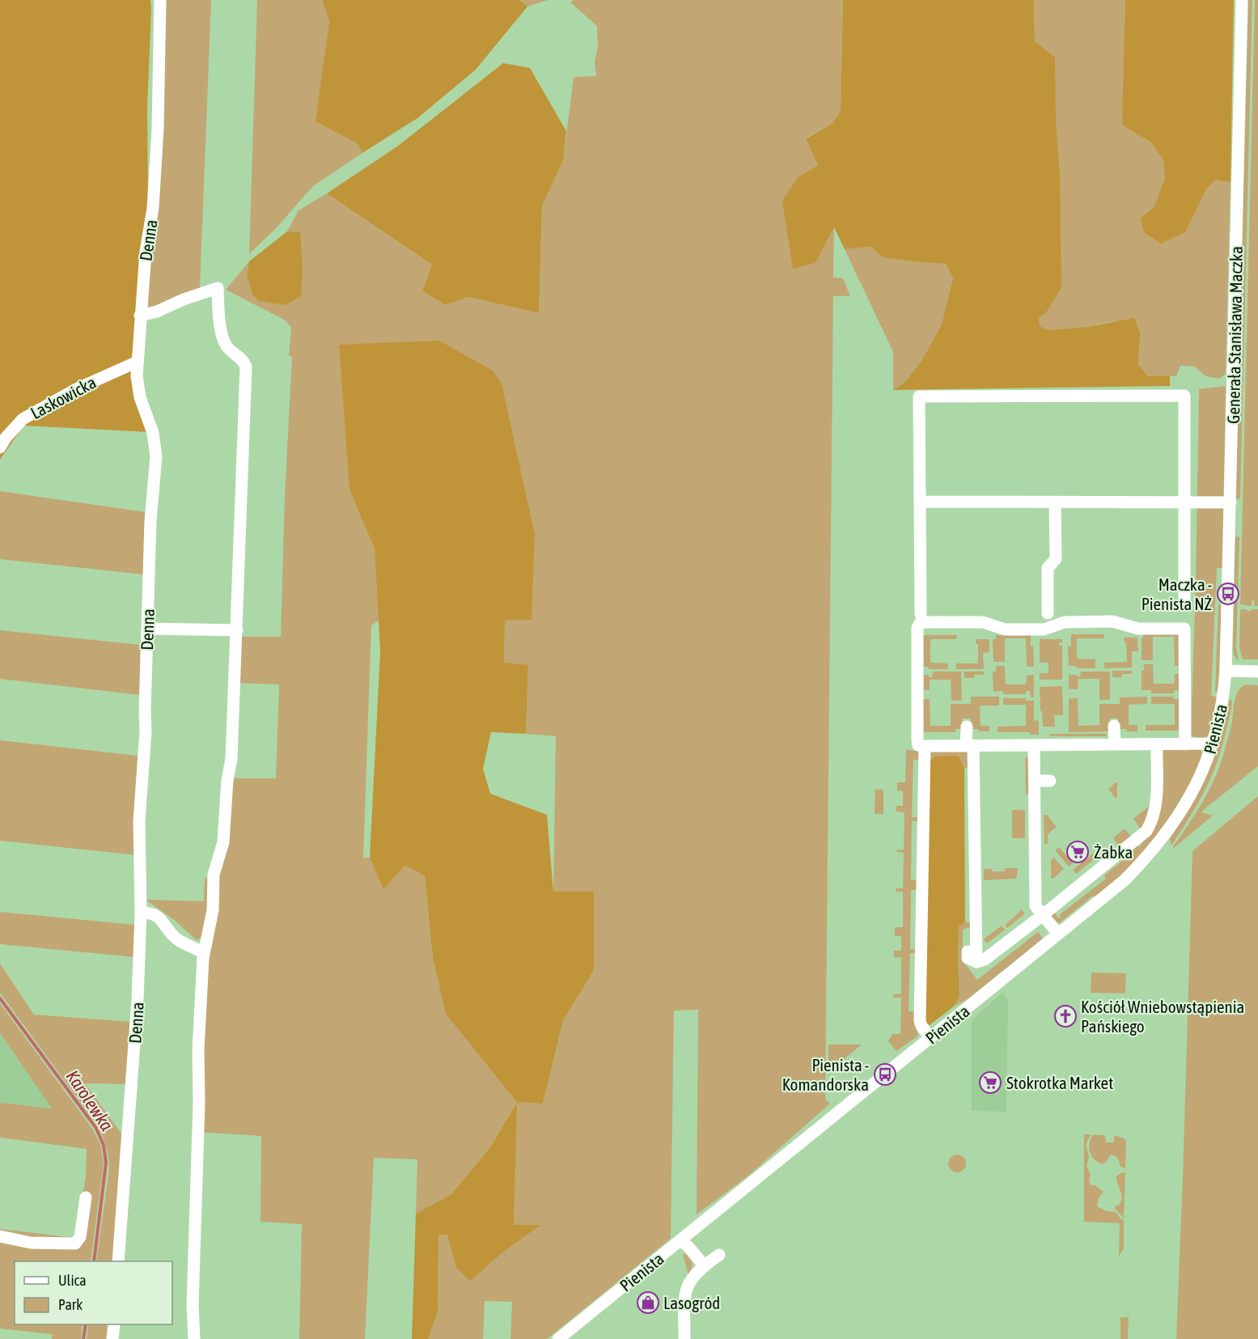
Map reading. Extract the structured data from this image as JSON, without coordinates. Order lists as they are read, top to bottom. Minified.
{"streets":{"street":["Denna","Generała Stanisława Maczka","Laskowicka","Pienista"]},"crossings":[["Denna","Laskowicka"],["Generała Stanisława Maczka","Pienista"]],"water":["Karolewka"],"places":{"bus stop":["Maczka - Pienista NŻ","Pienista - Komandorska"],"supermarket":["Żabka","Stokrotka Market"],"church":["Kościół Wniebowstąpienia Pańskiego"],"shop":["Lasogród"]},"legend":["Ulica","Park"]}
